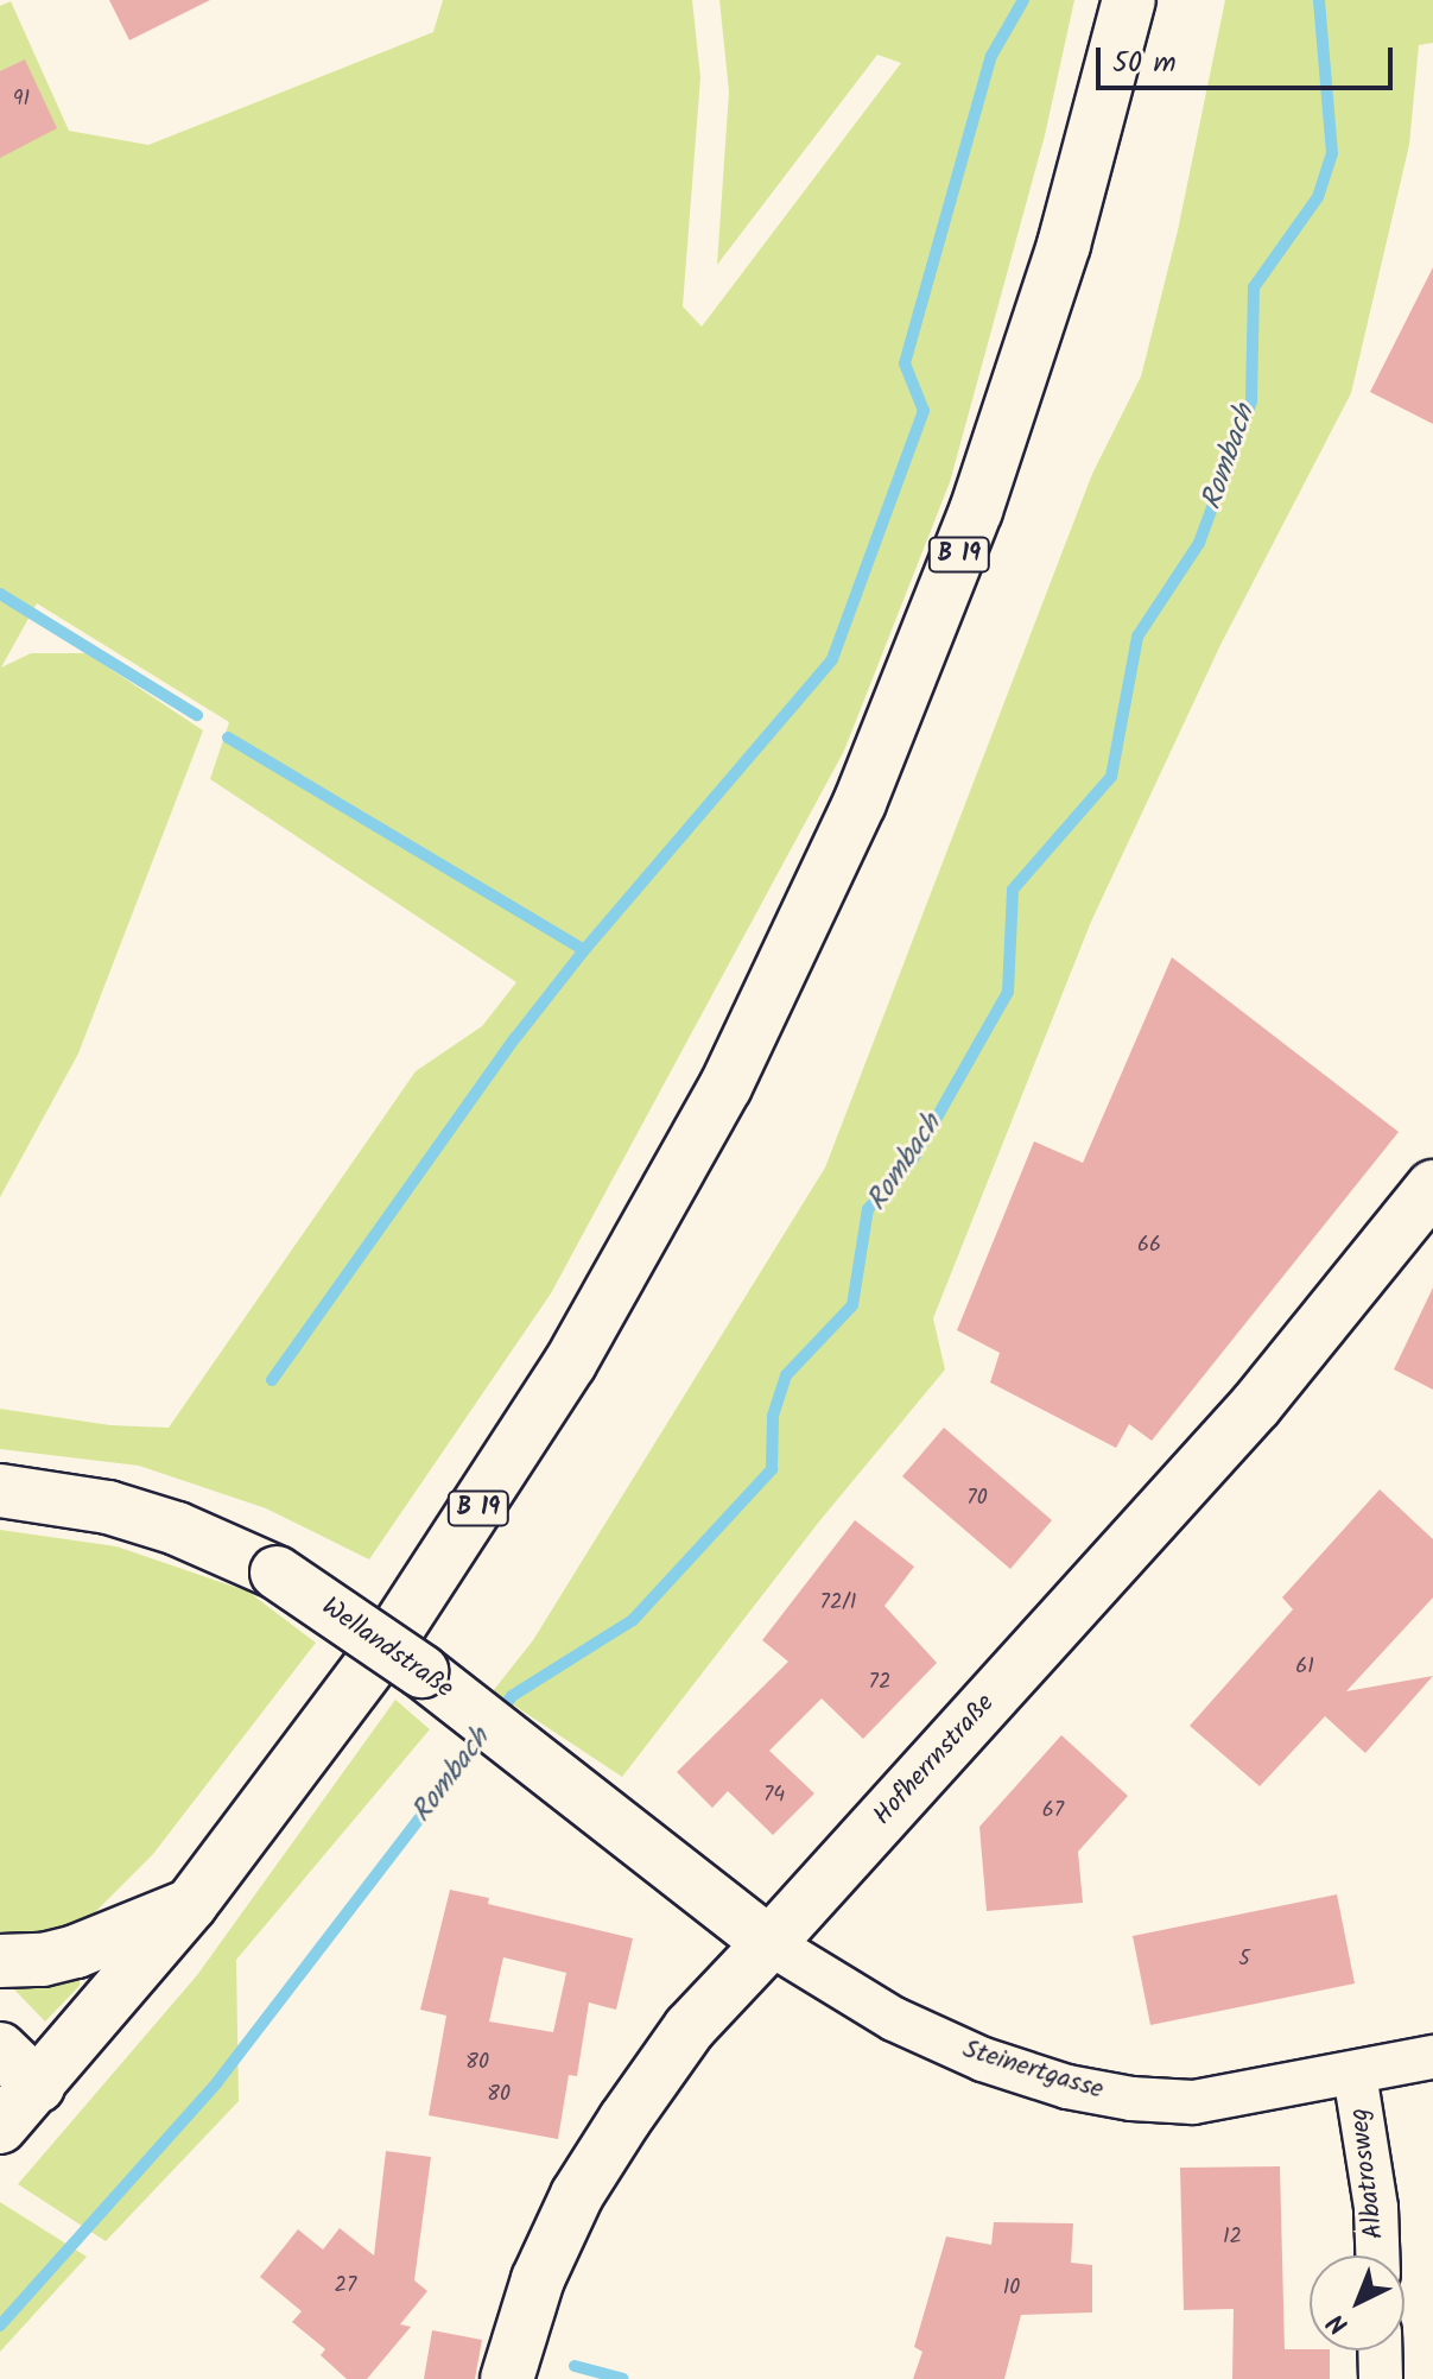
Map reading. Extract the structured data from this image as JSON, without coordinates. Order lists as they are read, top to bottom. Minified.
{"streets":{"main road":["B 19","Wellandstraße","Hofherrnstraße"],"street":["Steinertgasse","Albatrosweg"]},"crossings":[["Wellandstraße","Hofherrnstraße"],["Wellandstraße","Steinertgasse"],["Hofherrnstraße","Steinertgasse"],["Steinertgasse","Albatrosweg"]],"water":["Rombach"],"house_numbers":["91","66","70","72/1","61","72","74","67","5","80","80","12","27","10"],"scale_bar":"50 m","north":"bottom left"}
